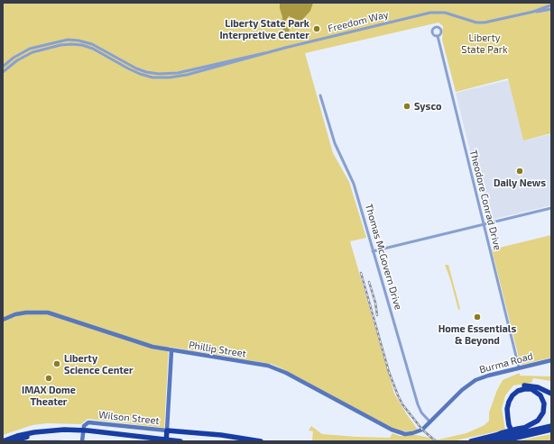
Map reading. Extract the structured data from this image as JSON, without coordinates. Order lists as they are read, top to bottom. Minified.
{"streets":{"street":["Freedom Way","Theodore Conrad Drive","Thomas McGovern Drive","Phillip Street","Burma Road","Wilson Street"]},"crossings":[["Theodore Conrad Drive","Burma Road"],["Thomas McGovern Drive","Burma Road"],["Phillip Street","Burma Road"]],"parks":["Liberty State Park"],"places":["Liberty State Park Interpretive Center","Sysco","Daily News","Home Essentials & Beyond","Liberty Science Center","IMAX Dome Theater"]}
